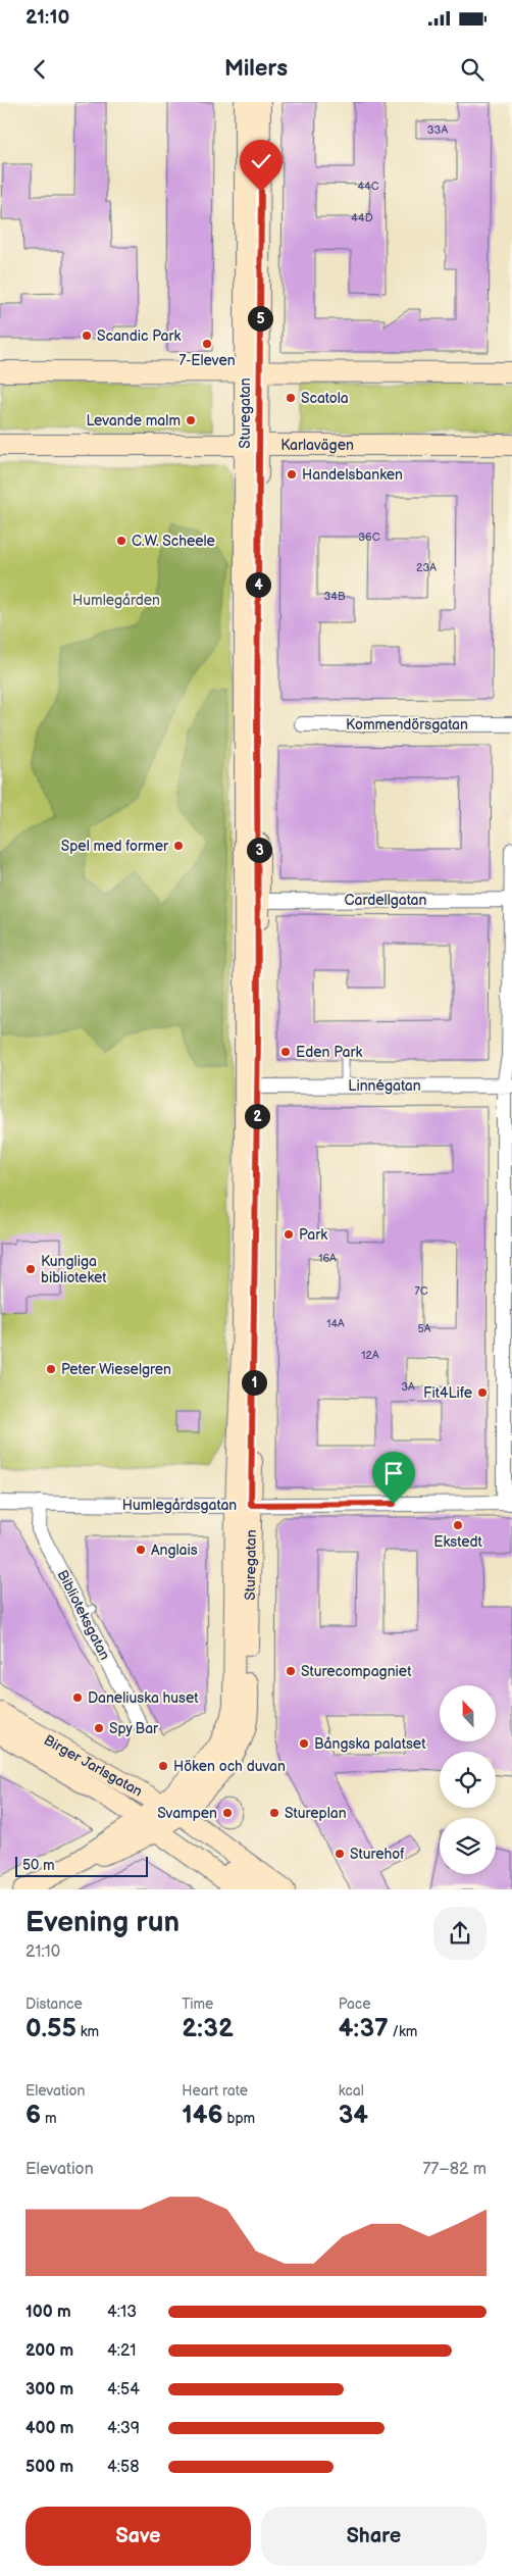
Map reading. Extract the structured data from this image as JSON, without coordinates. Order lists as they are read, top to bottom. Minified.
{"streets":{"street":["Sturegatan","Karlavägen","Kommendörsgatan","Cardellgatan","Linnégatan","Humlegårdsgatan","Biblioteksgatan","Birger Jarlsgatan"]},"crossings":[["Sturegatan","Karlavägen"],["Sturegatan","Cardellgatan"],["Sturegatan","Linnégatan"],["Sturegatan","Humlegårdsgatan"],["Sturegatan","Birger Jarlsgatan"],["Humlegårdsgatan","Biblioteksgatan"]],"parks":["Humlegården"],"places":["Scandic Park","7-Eleven","Scatola","Levande malm","Handelsbanken","C.W. Scheele","Spel med former","Eden Park","Park","Kungliga biblioteket","Peter Wieselgren","Fit4Life","Ekstedt","Anglais","Sturecompagniet","Daneliuska huset","Spy Bar","Bångska palatset","Höken och duvan","Svampen","Stureplan","Sturehof"],"house_numbers":["33A","44C","44D","36C","23A","34B","16A","7C","14A","5A","12A","3A"],"scale_bar":"50 m","north":"top","page":{"status":"21:10","header":"Milers","pins":["5","4","3","2","1"],"scale":"50 m","heading":["Evening run","21:10"],"stats":[["Distance","0.55 km"],["Time","2:32"],["Pace","4:37 /km"],["Elevation","6 m"],["Heart rate","146 bpm"],["kcal","34"]],"chart":["Elevation","77–82 m"],"list":[{"name":"100 m","note":"4:13"},{"name":"200 m","note":"4:21"},{"name":"300 m","note":"4:54"},{"name":"400 m","note":"4:39"},{"name":"500 m","note":"4:58"}],"buttons":["Save","Share"]}}
